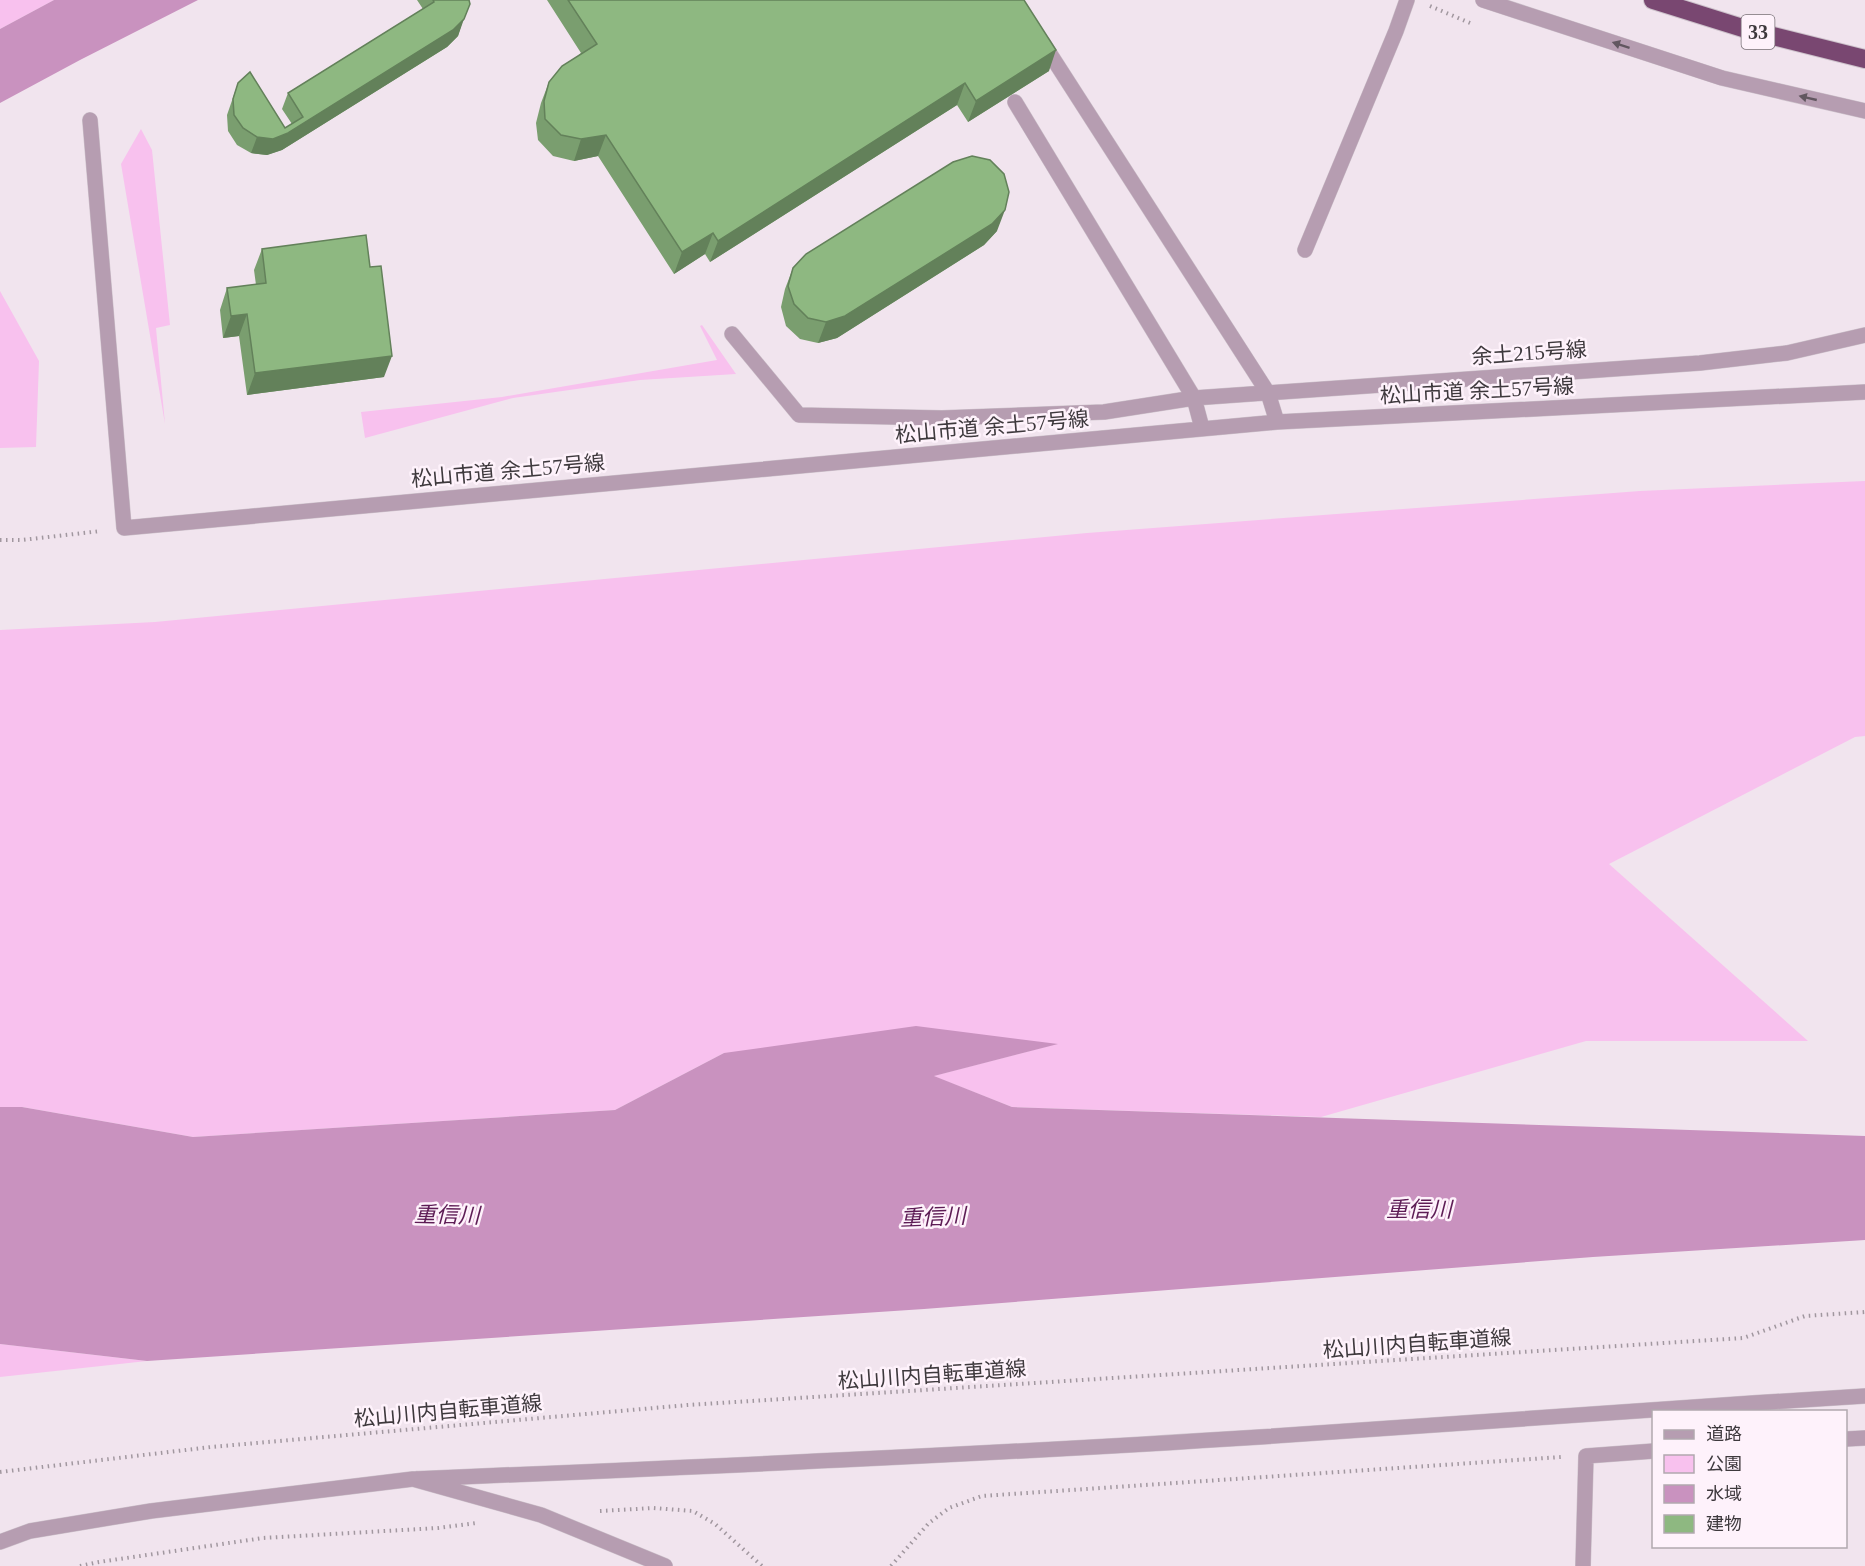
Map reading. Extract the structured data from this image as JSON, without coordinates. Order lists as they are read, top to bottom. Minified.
{"streets":{"highway":["33"],"street":["余土215号線","松山市道 余土57号線"],"path":["松山川内自転車道線"]},"water":["重信川"],"legend":["道路","公園","水域","建物"]}
